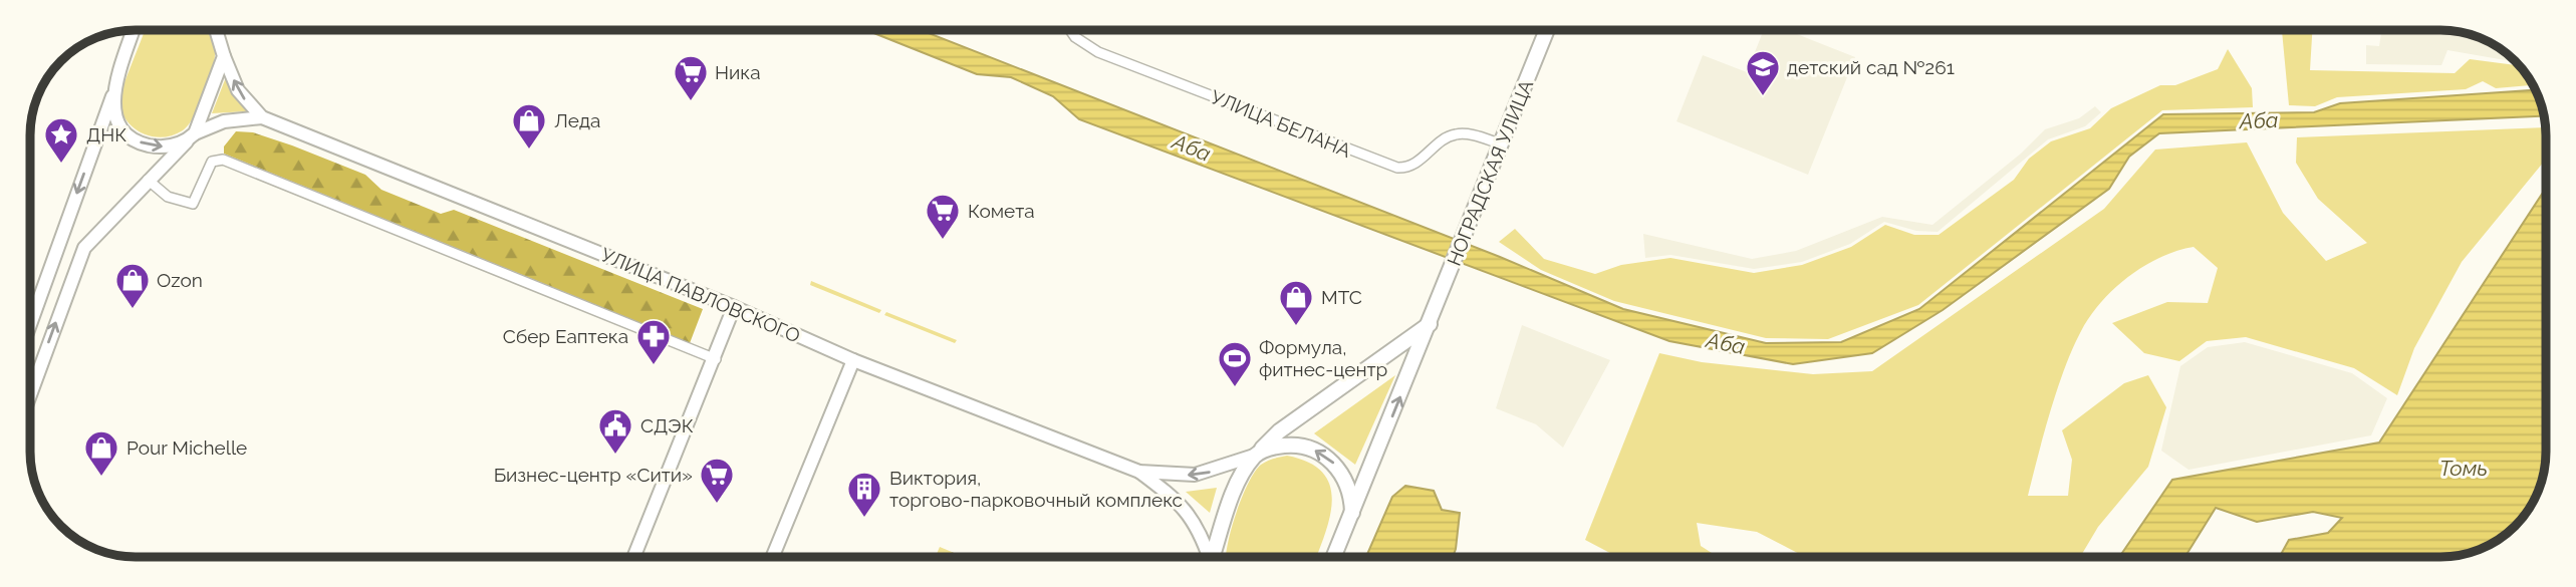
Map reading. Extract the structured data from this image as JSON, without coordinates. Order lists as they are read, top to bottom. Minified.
{"streets":{"main road":["НОГРАДСКАЯ УЛИЦА","УЛИЦА ПАВЛОВСКОГО"],"street":["УЛИЦА БЕЛАНА"]},"crossings":[["УЛИЦА БЕЛАНА","НОГРАДСКАЯ УЛИЦА"]],"one_way":["НОГРАДСКАЯ УЛИЦА"],"water":["Аба","Томь"],"places":{"school or university":["детский сад №261"],"supermarket":["Ника","Комета","Бизнес-центр «Сити»"],"shop":["Леда","Ozon","МТС","Pour Michelle"],"place":["ДНК"],"pharmacy":["Сбер Еаптека"],"sports":["Формула, фитнес-центр"],"public building":["СДЭК"],"building":["Виктория, торгово-парковочный комплекс"]}}
